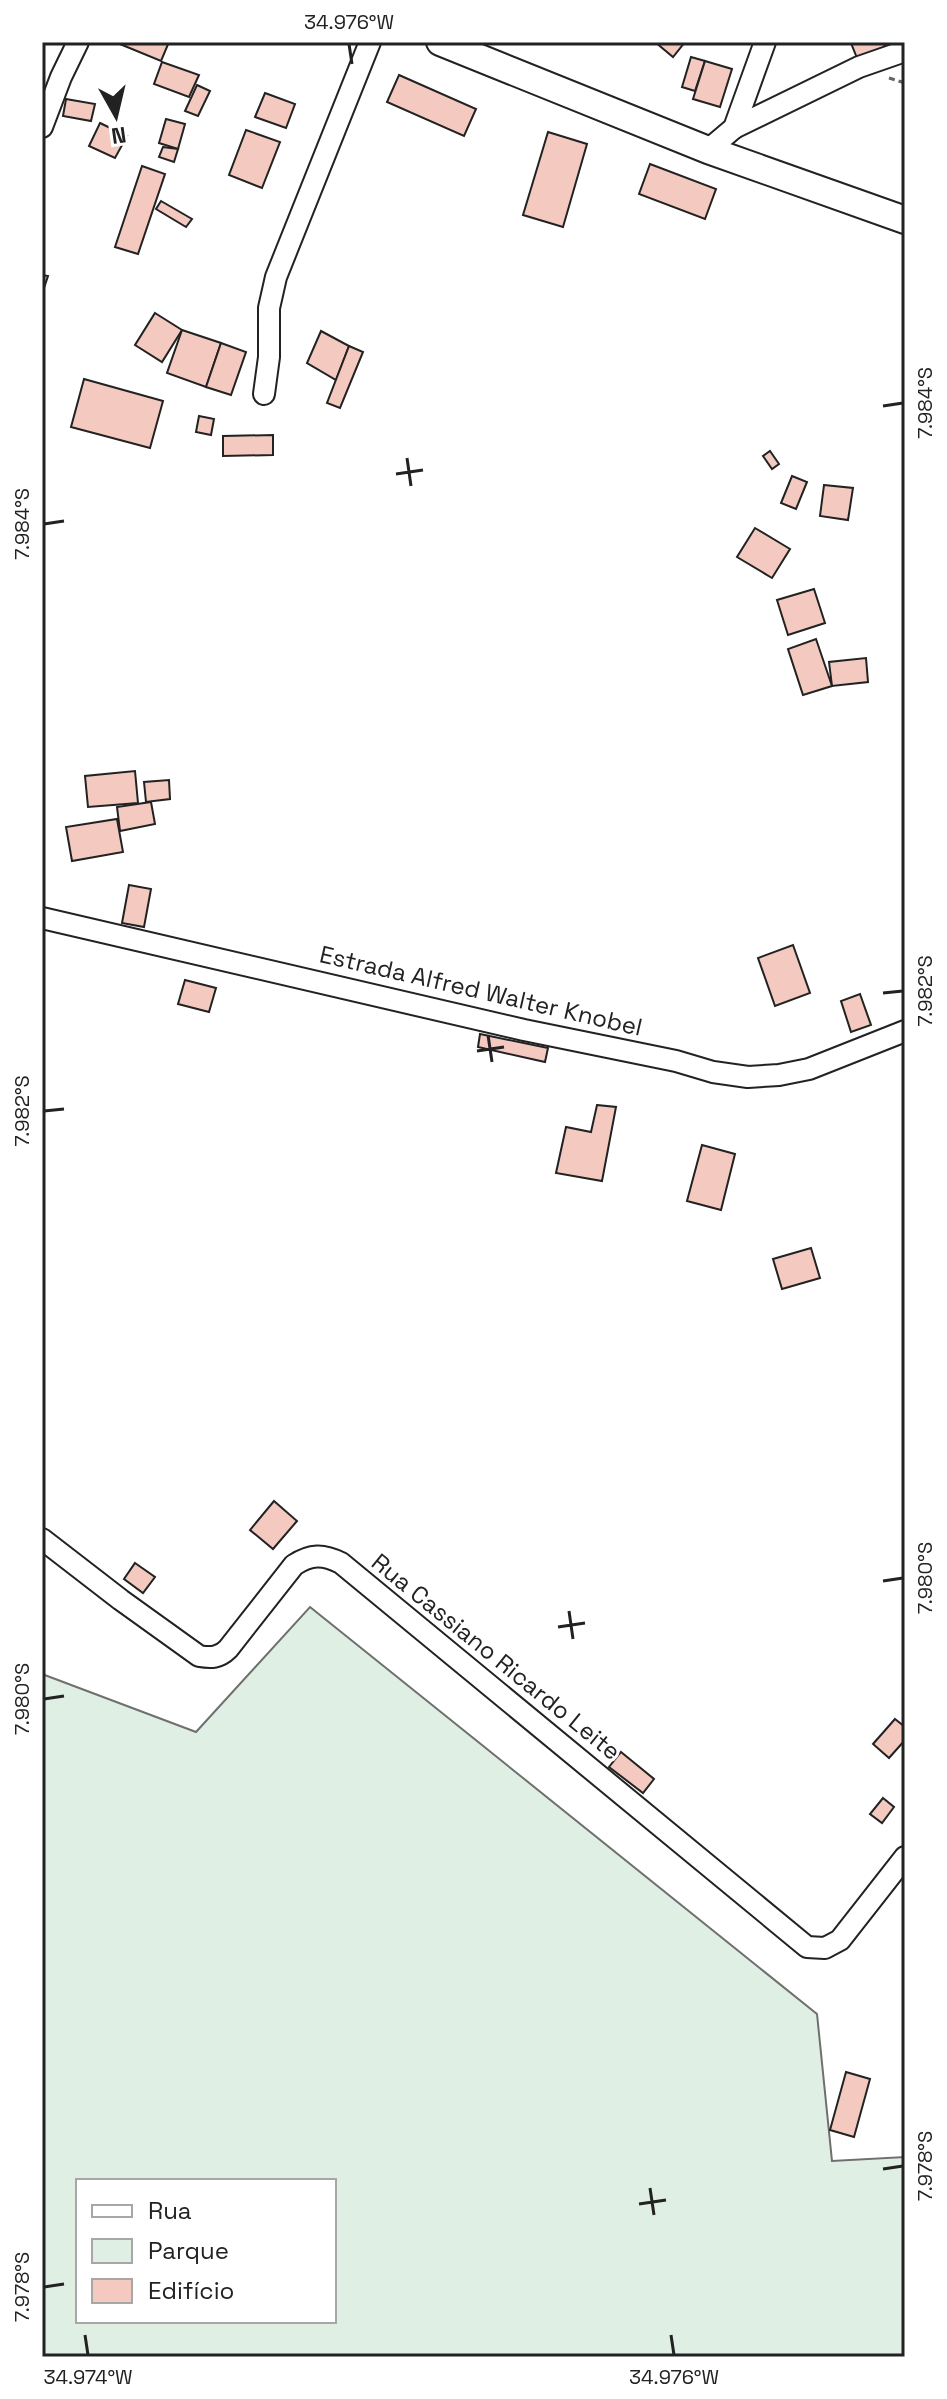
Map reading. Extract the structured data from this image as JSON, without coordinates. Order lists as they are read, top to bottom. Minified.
{"streets":{"street":["Estrada Alfred Walter Knobel","Rua Cassiano Ricardo Leite"]},"legend":["Rua","Parque","Edifício"],"north":"bottom","coordinates":["34.976°W","7.984°S","7.982°S","7.980°S","7.978°S","34.974°W"]}
